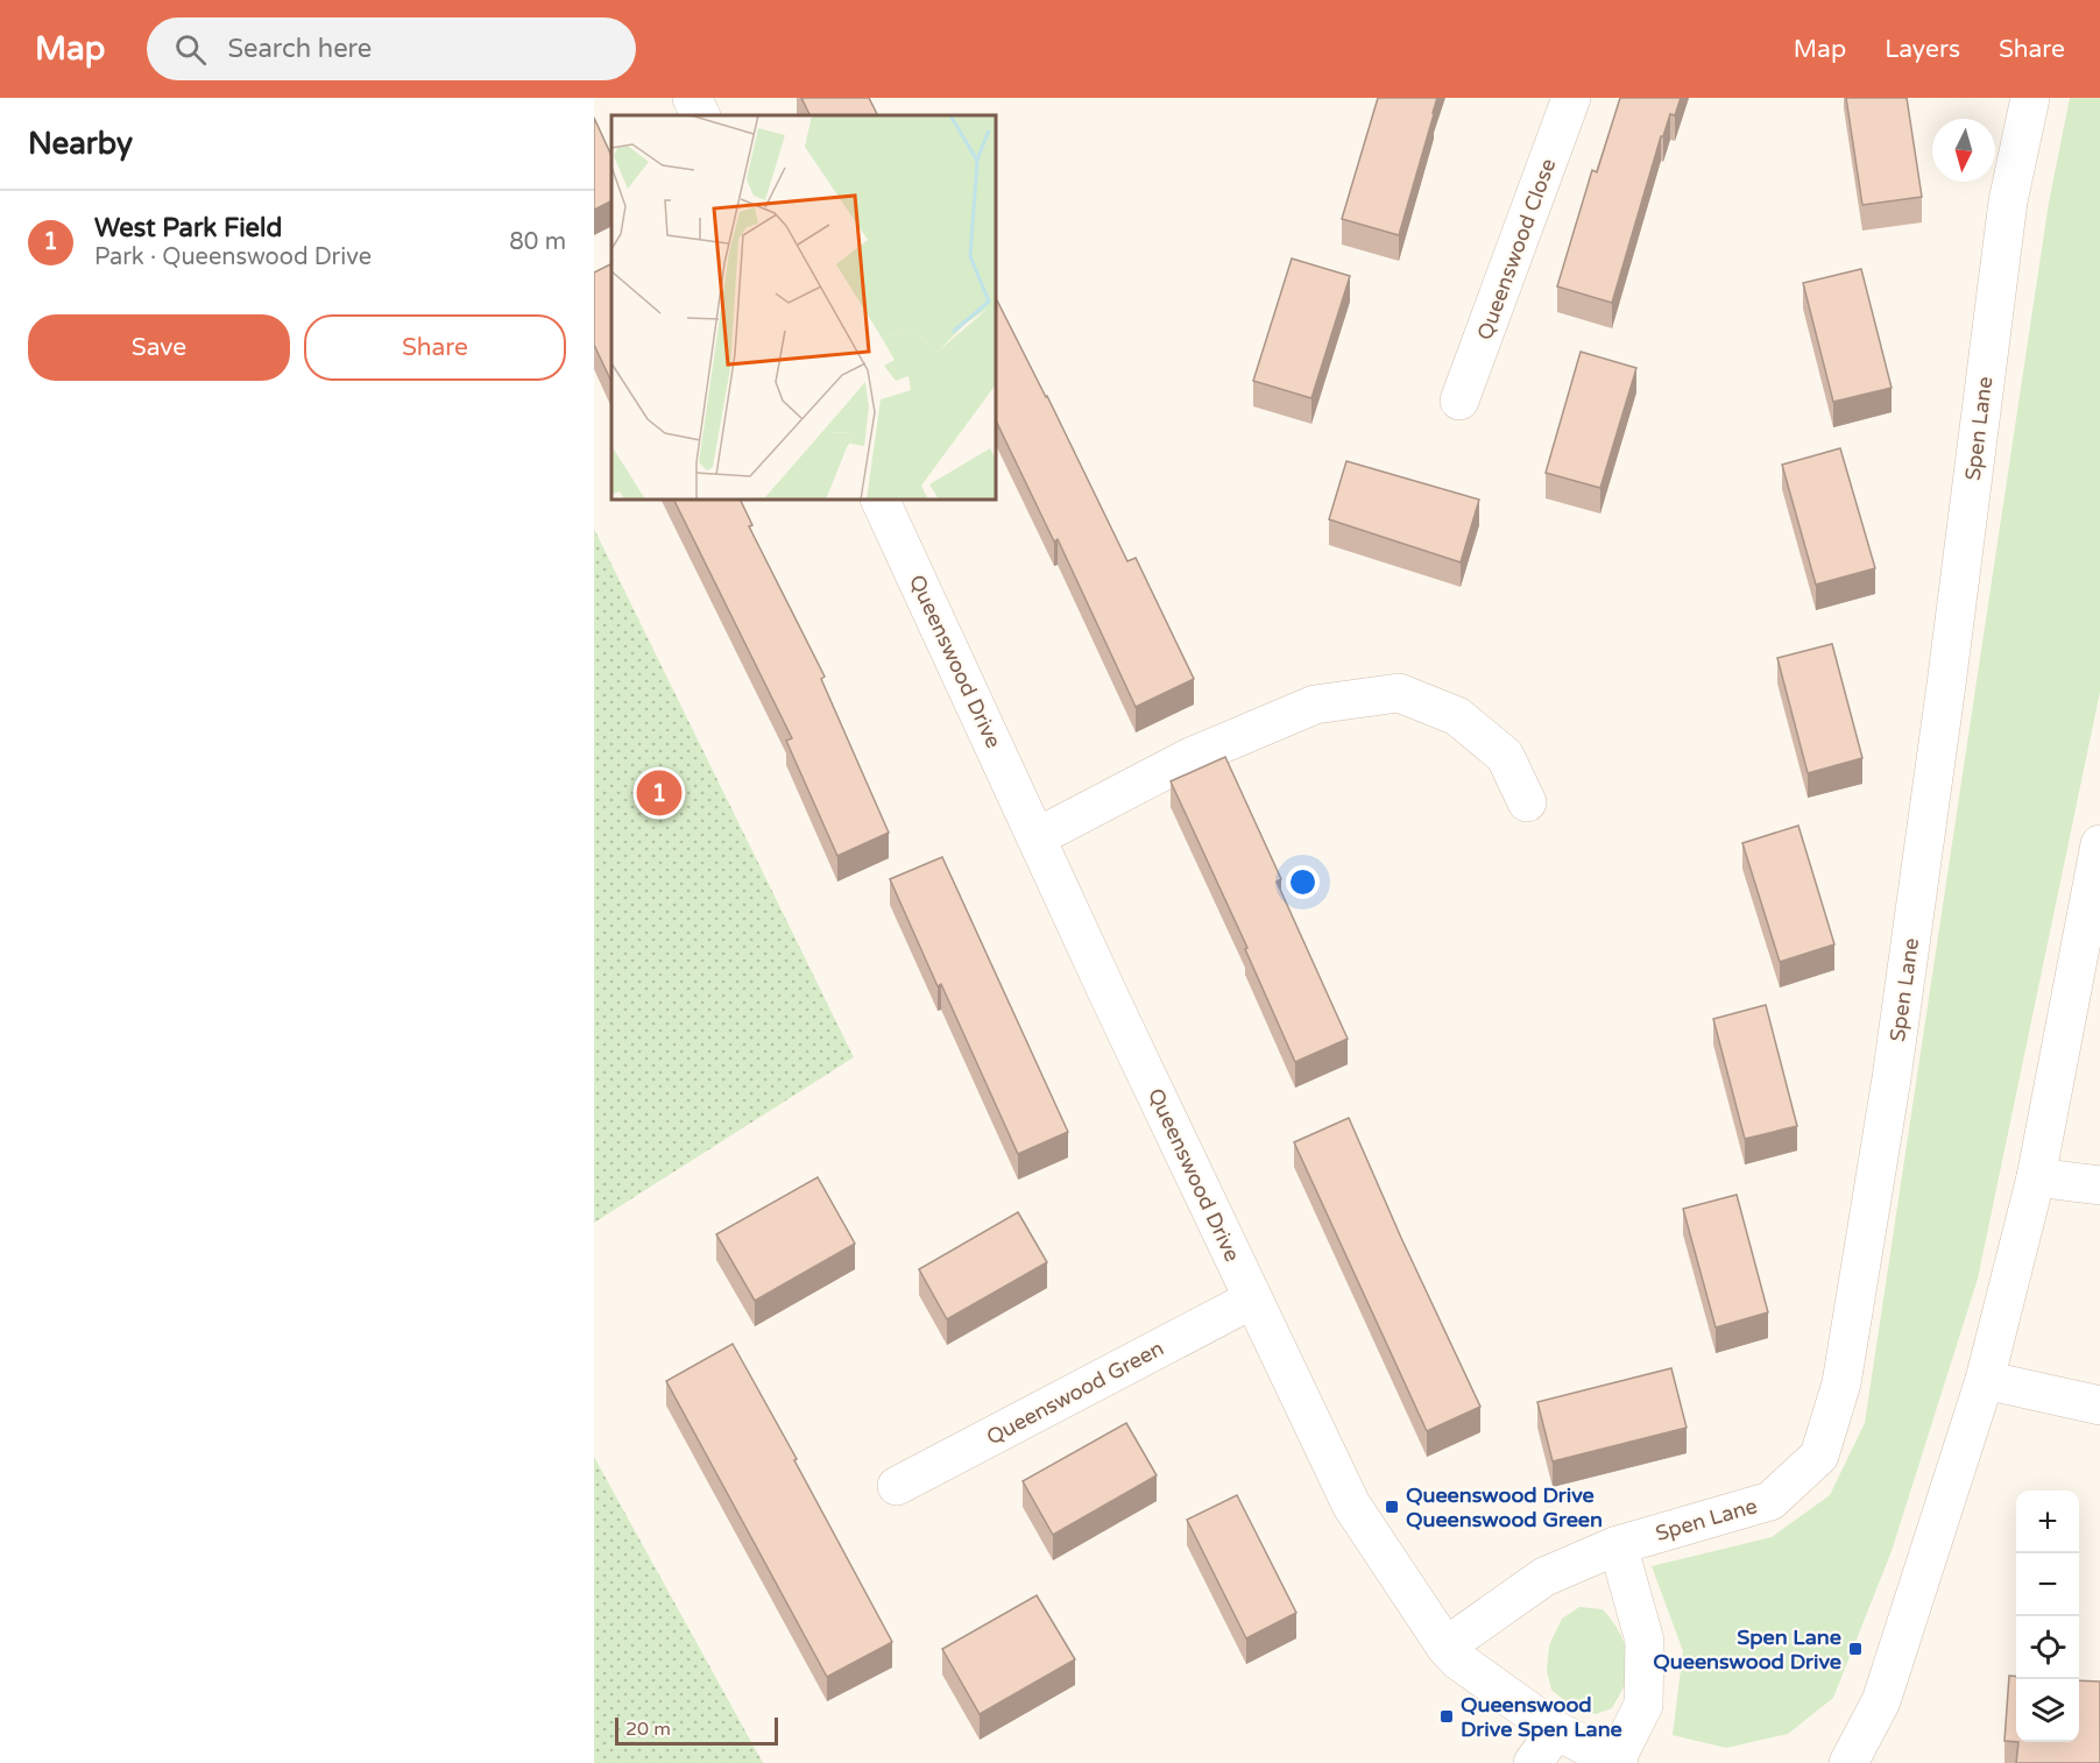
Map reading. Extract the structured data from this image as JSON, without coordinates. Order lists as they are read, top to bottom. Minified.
{"streets":{"street":["Queenswood Close","Spen Lane","Queenswood Drive","Queenswood Green"]},"crossings":[["Spen Lane","Queenswood Drive"],["Queenswood Drive","Queenswood Green"]],"places":{"transit":["Queenswood Drive Queenswood Green","Spen Lane Queenswood Drive","Queenswood Drive Spen Lane"]},"scale_bar":"20 m","north":"bottom","page":{"header":"Map","search":"Search here","nav":["Map","Layers","Share"],"heading":"Nearby","list":[{"mark":"1","name":"West Park Field","note":"Park · Queenswood Drive","value":"80 m"}],"buttons":["Save","Share"],"pins":"1","map_buttons":["+","−"],"scale":"20 m"}}
